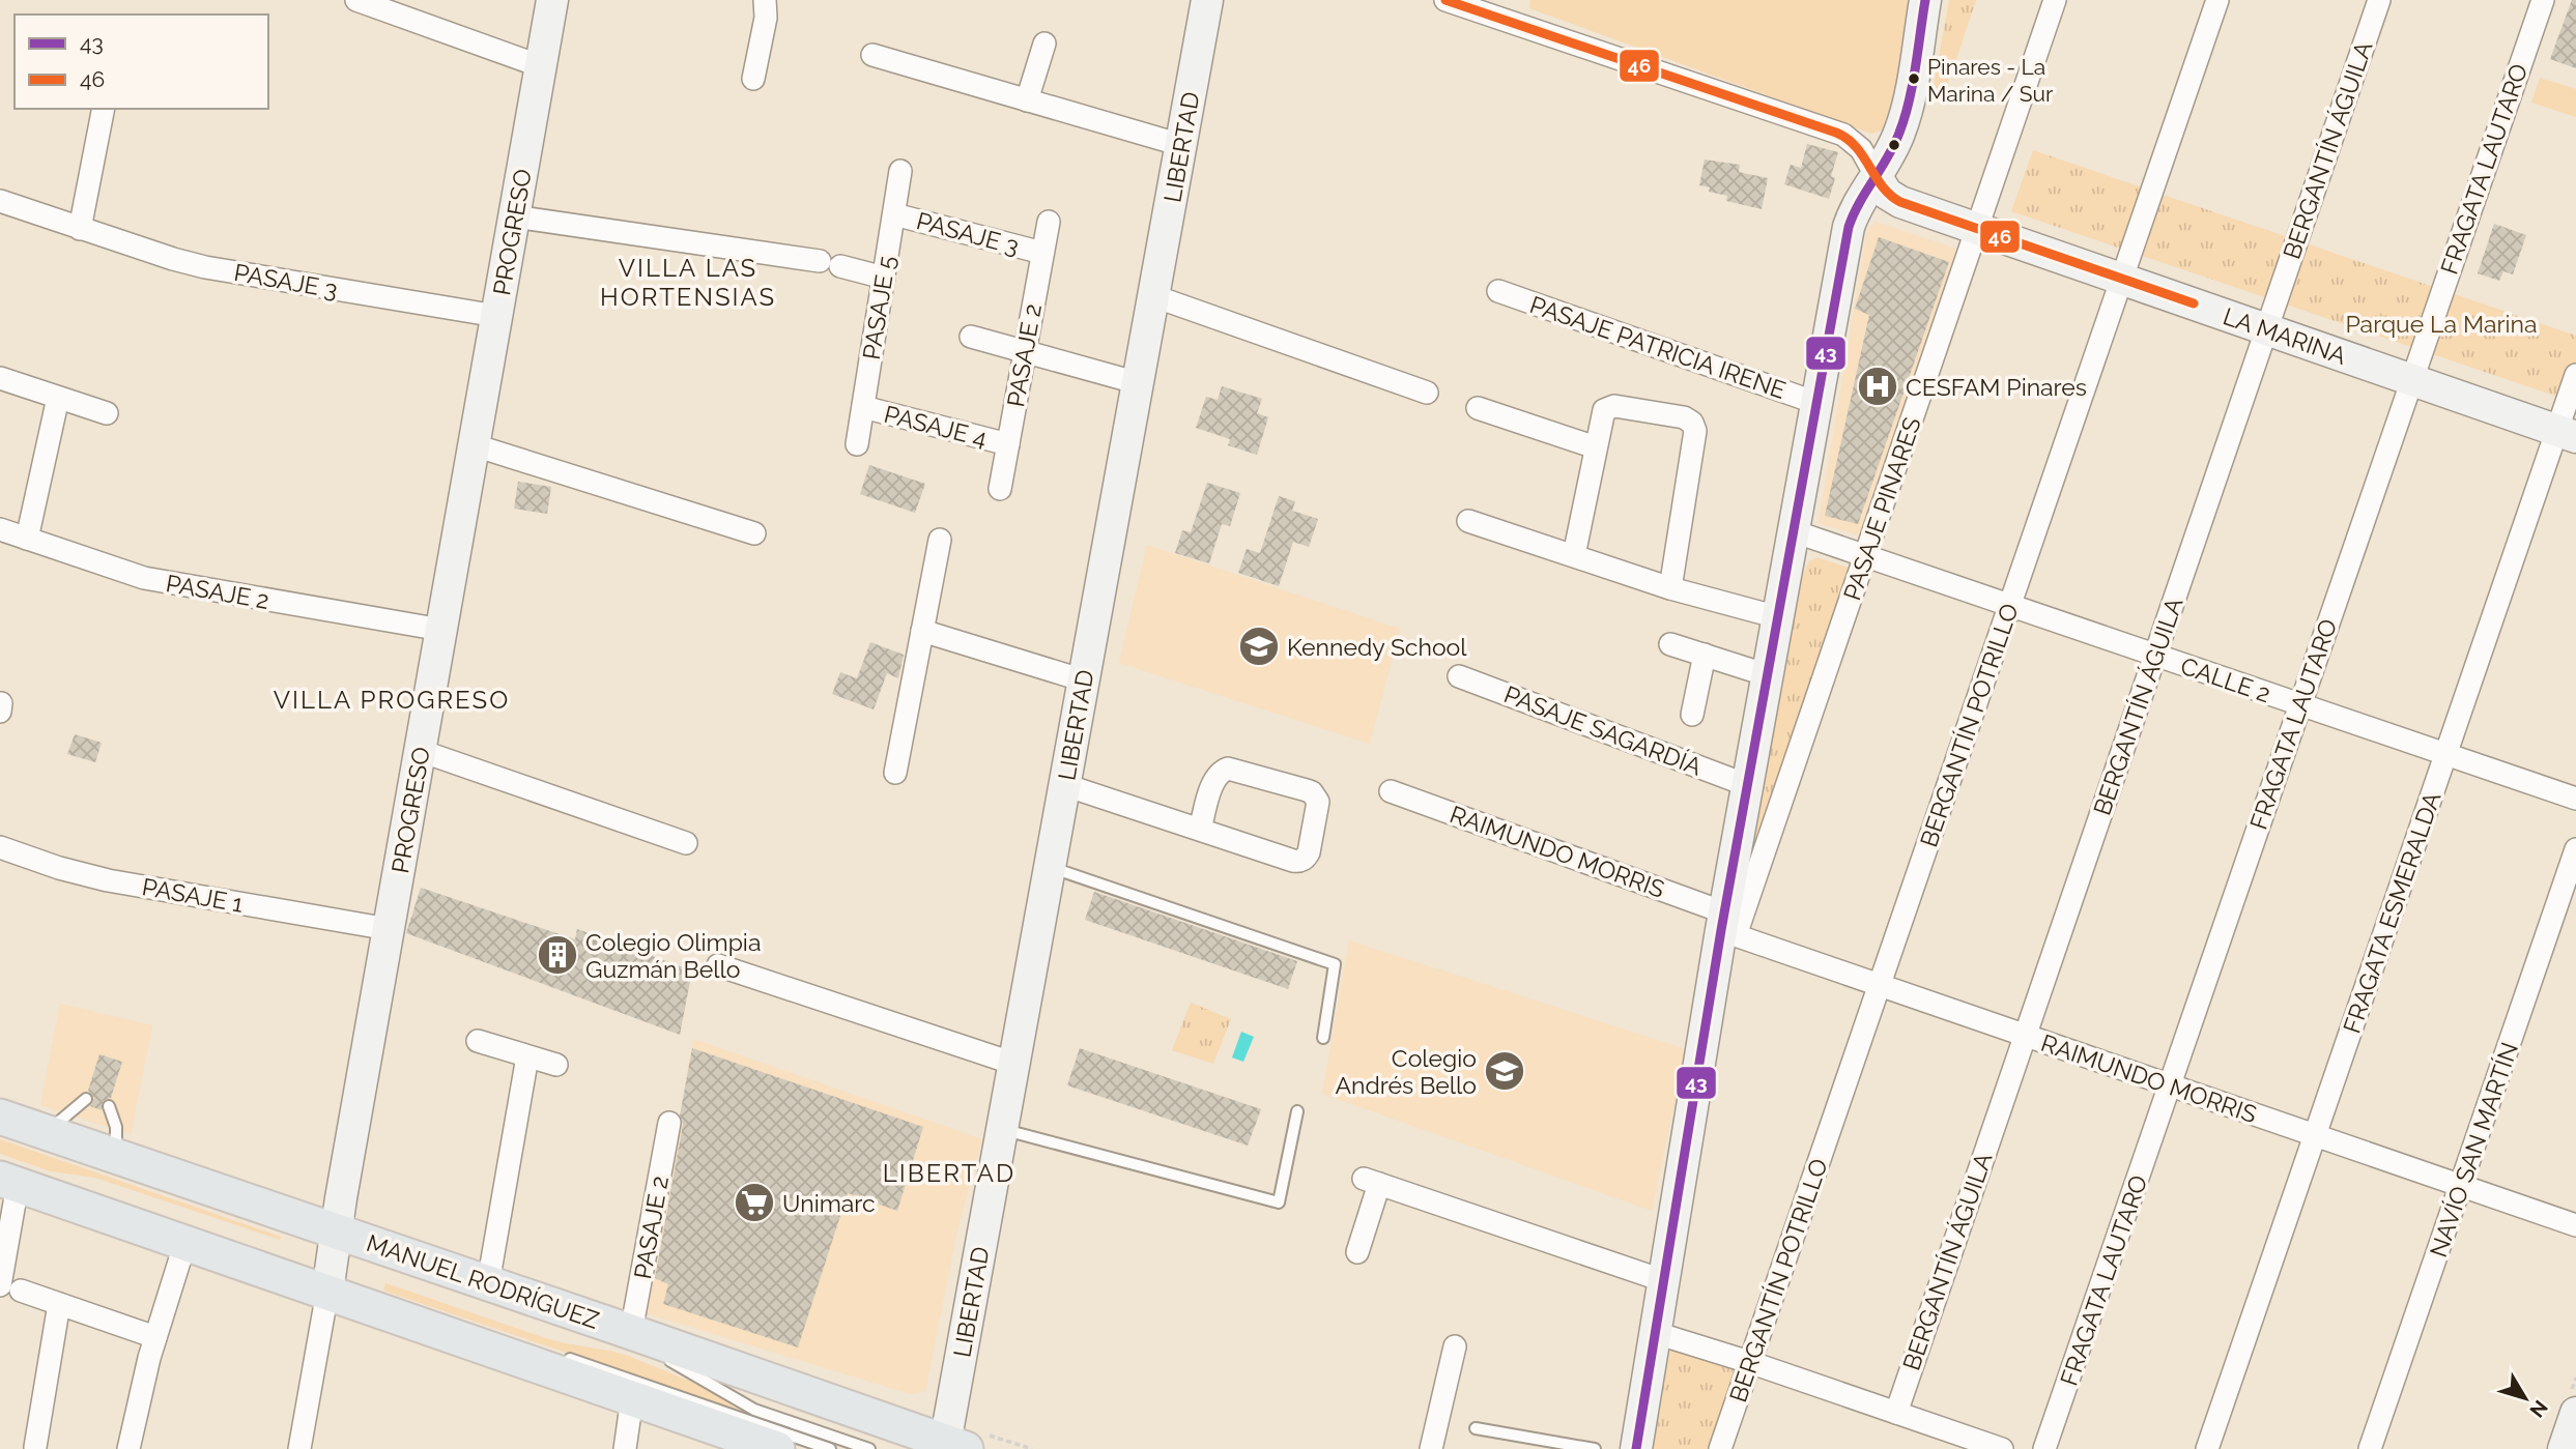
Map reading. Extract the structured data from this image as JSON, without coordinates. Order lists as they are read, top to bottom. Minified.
{"streets":{"main road":["MANUEL RODRÍGUEZ"],"street":["LIBERTAD","BERGANTÍN ÁGUILA","FRAGATA LAUTARO","PROGRESO","PASAJE 3","PASAJE 5","LA MARINA","PASAJE PATRICIA IRENE","PASAJE 2","PASAJE 4","PASAJE PINARES","CALLE 2","BERGANTÍN POTRILLO","PASAJE SAGARDÍA","RAIMUNDO MORRIS","PASAJE 1","FRAGATA ESMERALDA","NAVÍO SAN MARTÍN"]},"crossings":[["LIBERTAD","MANUEL RODRÍGUEZ"],["BERGANTÍN ÁGUILA","LA MARINA"],["BERGANTÍN ÁGUILA","CALLE 2"],["BERGANTÍN ÁGUILA","RAIMUNDO MORRIS"],["FRAGATA LAUTARO","LA MARINA"],["FRAGATA LAUTARO","CALLE 2"],["FRAGATA LAUTARO","RAIMUNDO MORRIS"],["PROGRESO","PASAJE 3"],["PROGRESO","PASAJE 2"],["PROGRESO","PASAJE 1"],["PROGRESO","MANUEL RODRÍGUEZ"],["PASAJE 3","PASAJE 5"],["PASAJE 3","PASAJE 2"],["PASAJE 5","PASAJE 4"],["LA MARINA","PASAJE PINARES"],["LA MARINA","BERGANTÍN POTRILLO"],["LA MARINA","FRAGATA ESMERALDA"],["PASAJE 2","PASAJE 4"],["PASAJE 2","MANUEL RODRÍGUEZ"],["PASAJE PINARES","CALLE 2"],["PASAJE PINARES","RAIMUNDO MORRIS"],["CALLE 2","BERGANTÍN POTRILLO"],["CALLE 2","FRAGATA ESMERALDA"],["BERGANTÍN POTRILLO","RAIMUNDO MORRIS"],["RAIMUNDO MORRIS","FRAGATA ESMERALDA"],["RAIMUNDO MORRIS","NAVÍO SAN MARTÍN"]],"districts":["VILLA LAS HORTENSIAS","VILLA PROGRESO","LIBERTAD"],"parks":["Parque La Marina"],"places":{"other":["Pinares - La Marina / Sur"],"hospital":["CESFAM Pinares"],"school or university":["Kennedy School","Colegio Andrés Bello"],"building":["Colegio Olimpia Guzmán Bello"],"supermarket":["Unimarc"]},"lines":["transit line 43","transit line 46"],"legend":["43","46"],"north":"bottom right"}
